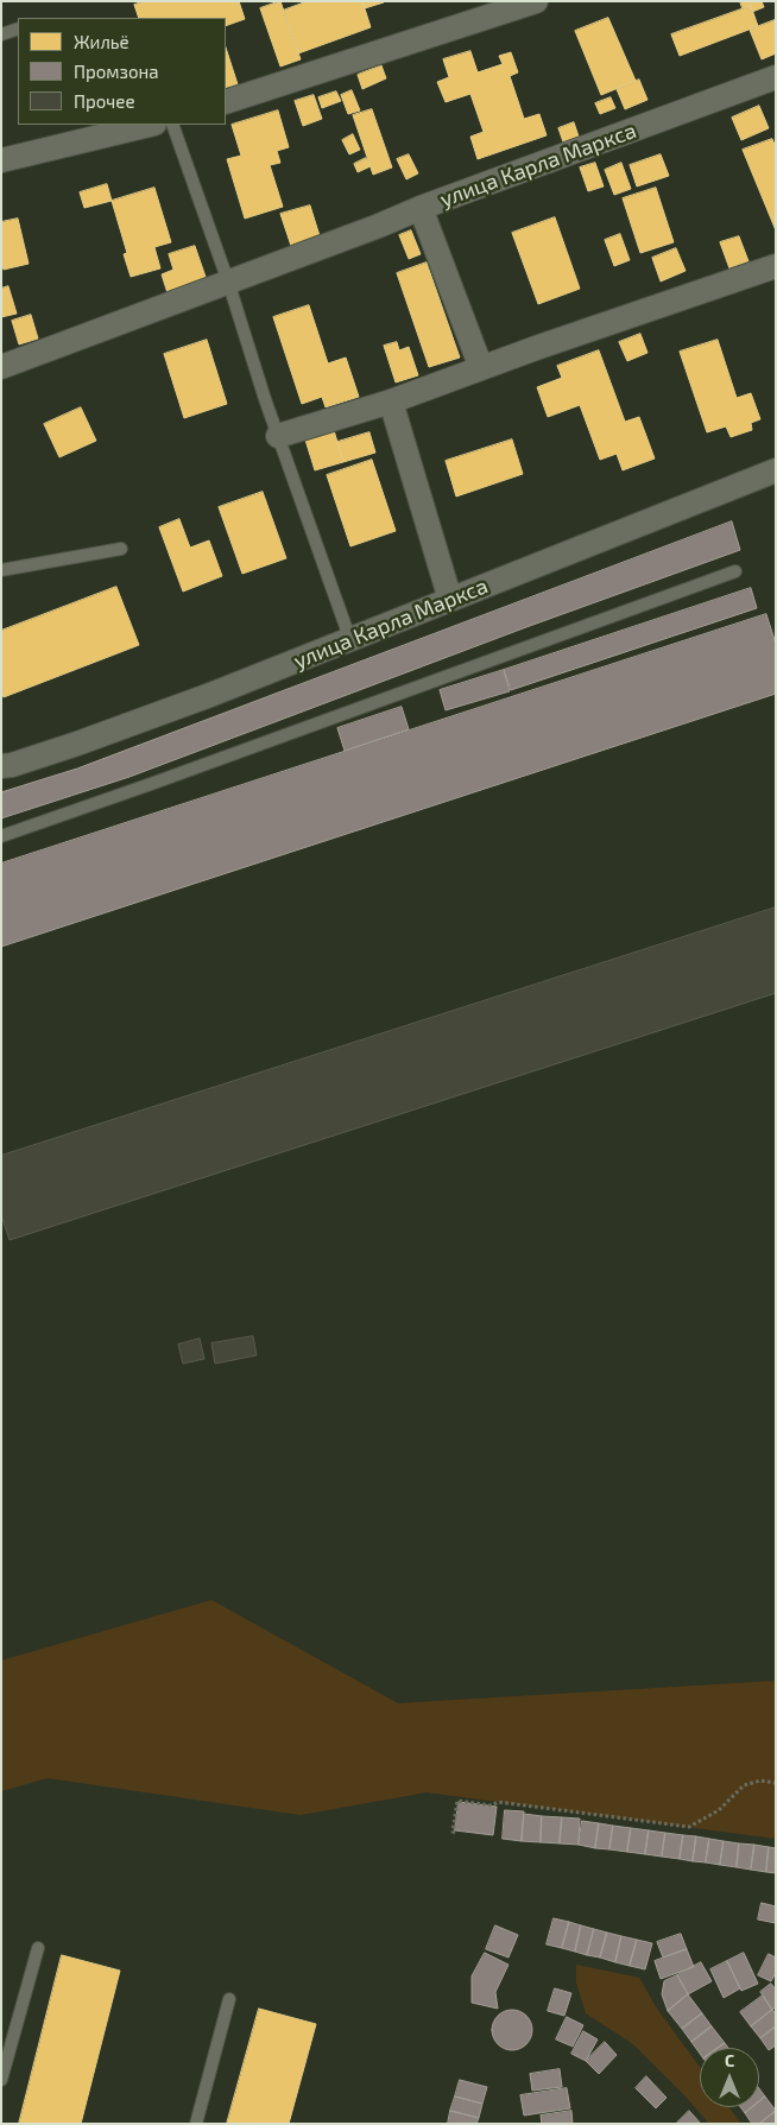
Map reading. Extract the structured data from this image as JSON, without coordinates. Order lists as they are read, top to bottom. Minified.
{"streets":{"street":["улица Карла Маркса"]},"legend":["Жильё","Промзона","Прочее"],"north":"top"}
